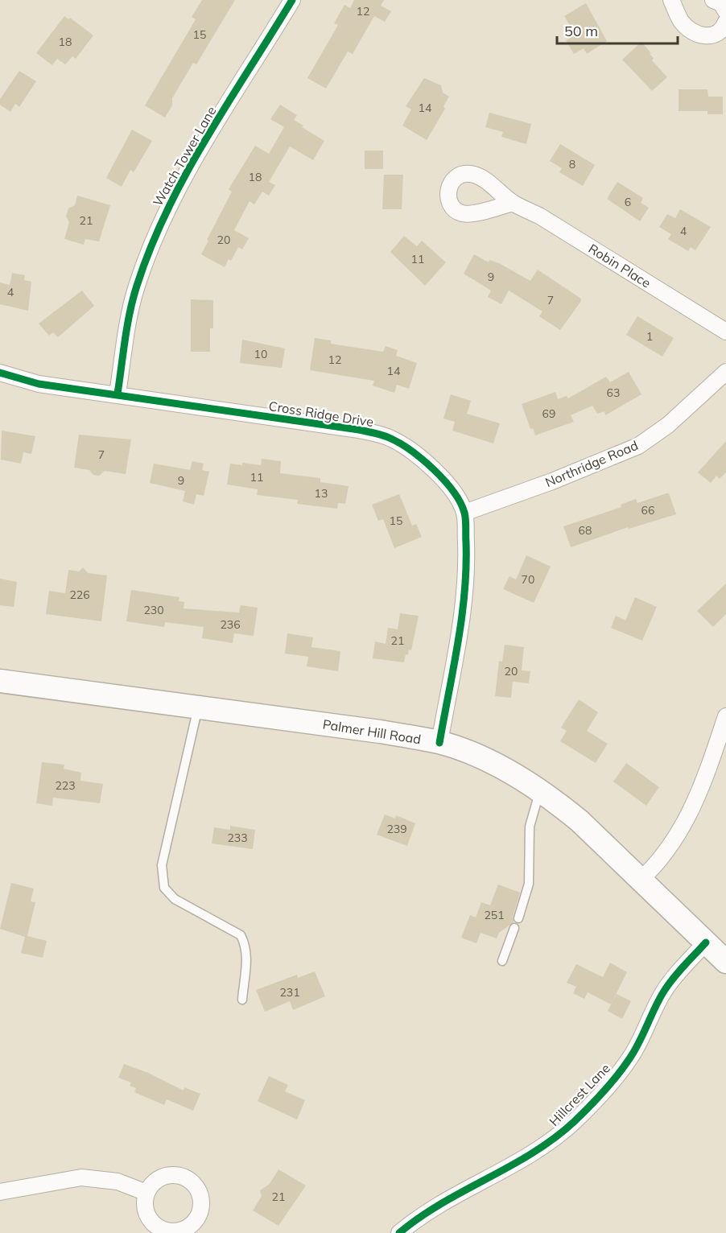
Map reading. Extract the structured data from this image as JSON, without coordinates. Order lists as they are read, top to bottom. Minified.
{"streets":{"main road":["Palmer Hill Road"],"street":["Watch Tower Lane","Robin Place","Cross Ridge Drive","Northridge Road","Hillcrest Lane"]},"crossings":[["Watch Tower Lane","Cross Ridge Drive"],["Cross Ridge Drive","Northridge Road"],["Cross Ridge Drive","Palmer Hill Road"],["Palmer Hill Road","Hillcrest Lane"]],"house_numbers":["12","15","18","14","8","18","6","21","4","20","11","9","4","7","1","10","12","14","63","69","7","11","9","13","66","15","68","70","226","230","236","21","20","223","239","233","251","231","21"],"scale_bar":"50 m"}
